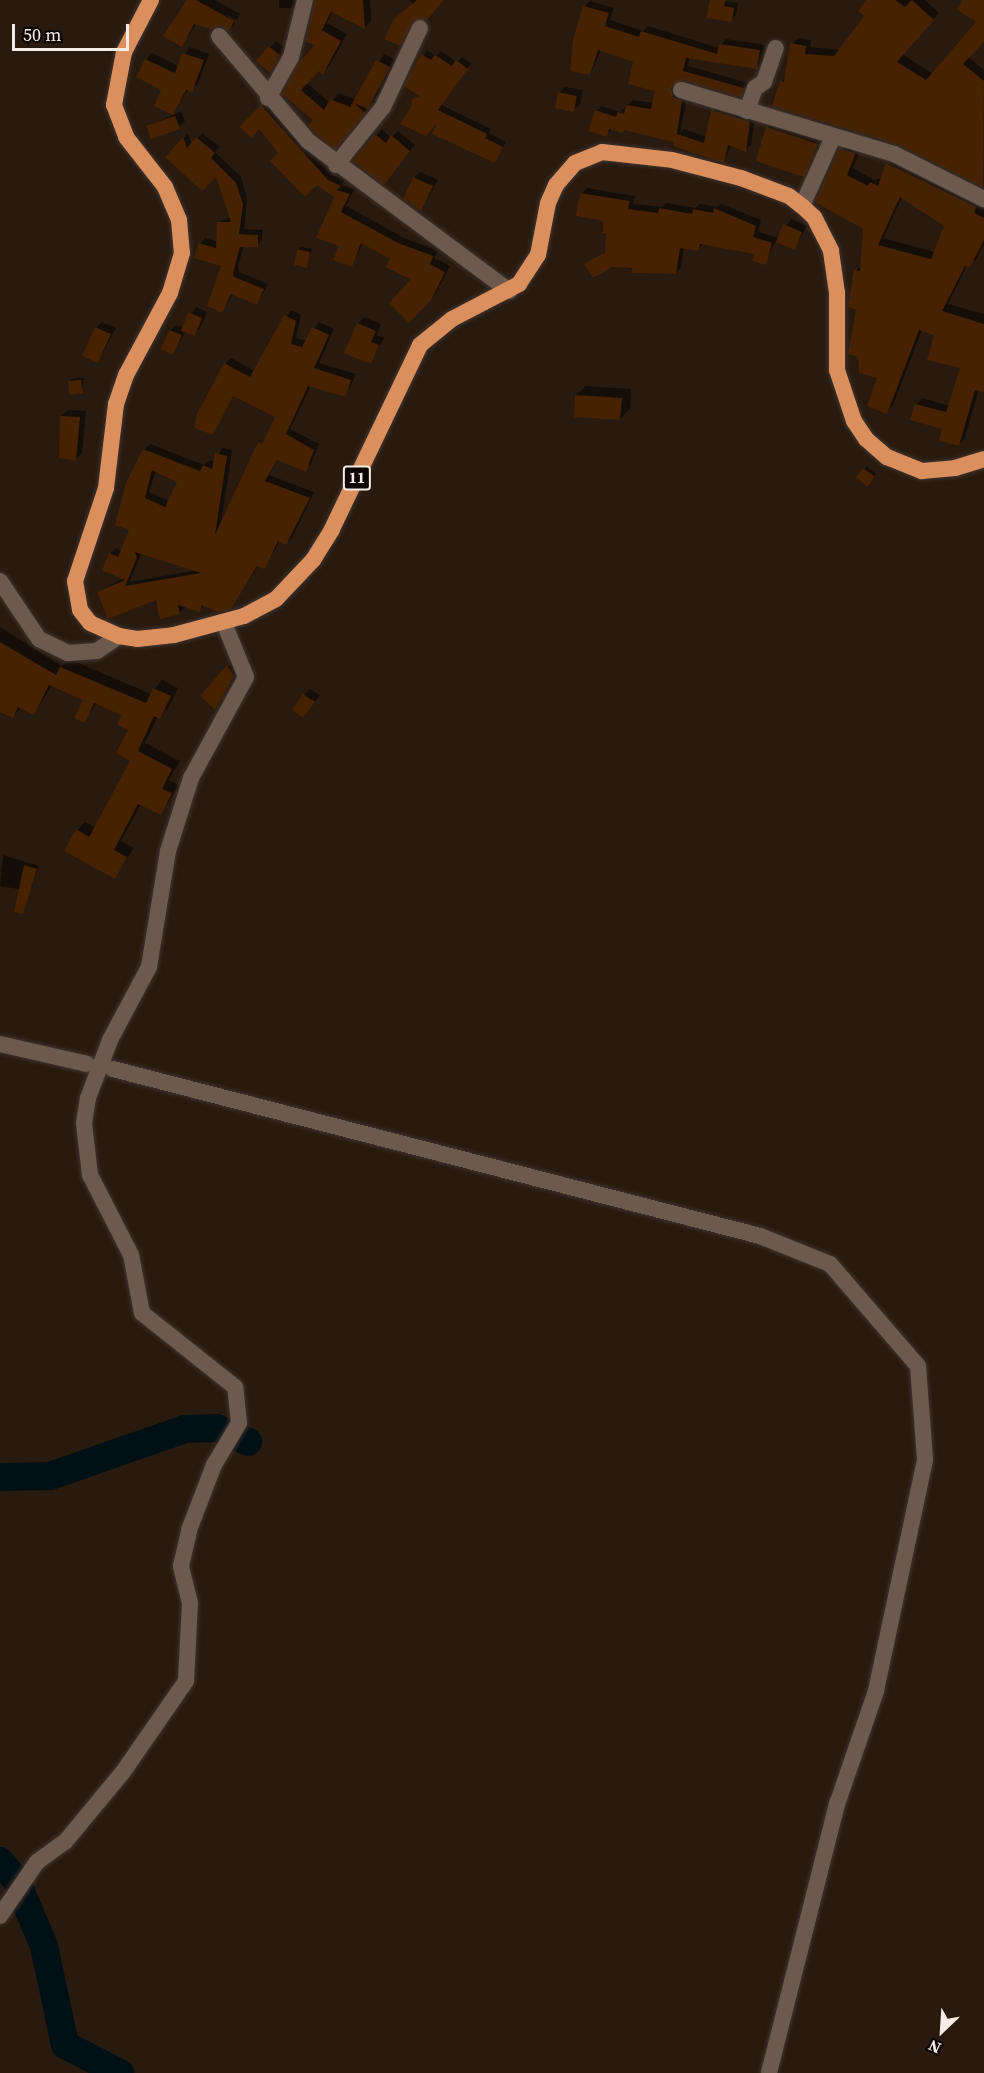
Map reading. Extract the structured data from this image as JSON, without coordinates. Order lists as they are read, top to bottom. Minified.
{"streets":{"highway":["11"]},"scale_bar":"50 m","north":"bottom left"}
